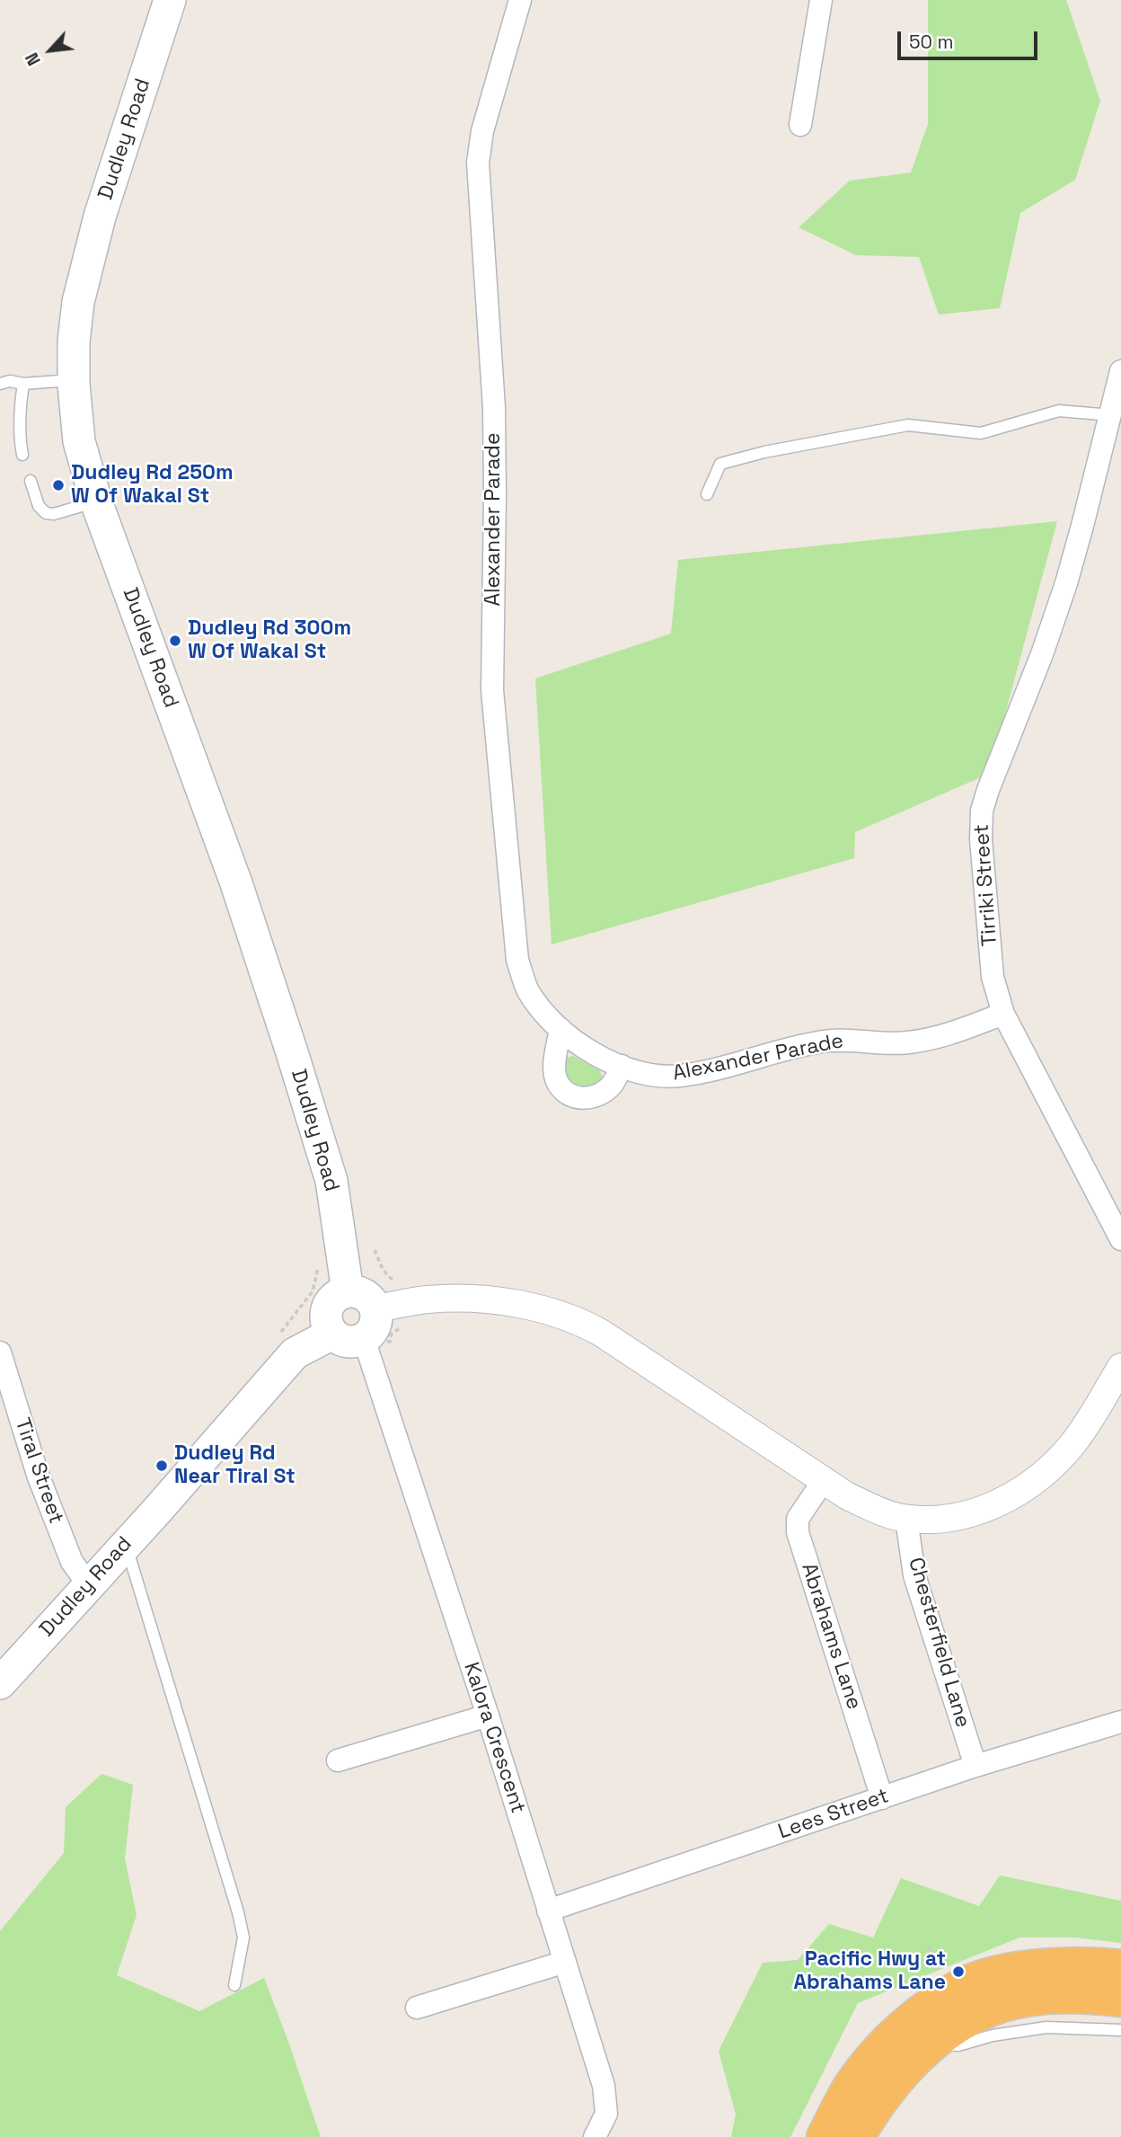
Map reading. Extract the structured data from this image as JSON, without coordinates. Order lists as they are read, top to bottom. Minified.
{"streets":{"main road":["Dudley Road"],"street":["Alexander Parade","Tirriki Street","Tiral Street","Abrahams Lane","Chesterfield Lane","Kalora Crescent","Lees Street"]},"crossings":[["Dudley Road","Tiral Street"],["Dudley Road","Kalora Crescent"],["Alexander Parade","Tirriki Street"],["Abrahams Lane","Lees Street"],["Chesterfield Lane","Lees Street"],["Kalora Crescent","Lees Street"]],"places":["Dudley Rd 250m W Of Wakal St","Dudley Rd 300m W Of Wakal St","Dudley Rd Near Tiral St","Pacific Hwy at Abrahams Lane"],"scale_bar":"50 m","north":"bottom left"}
